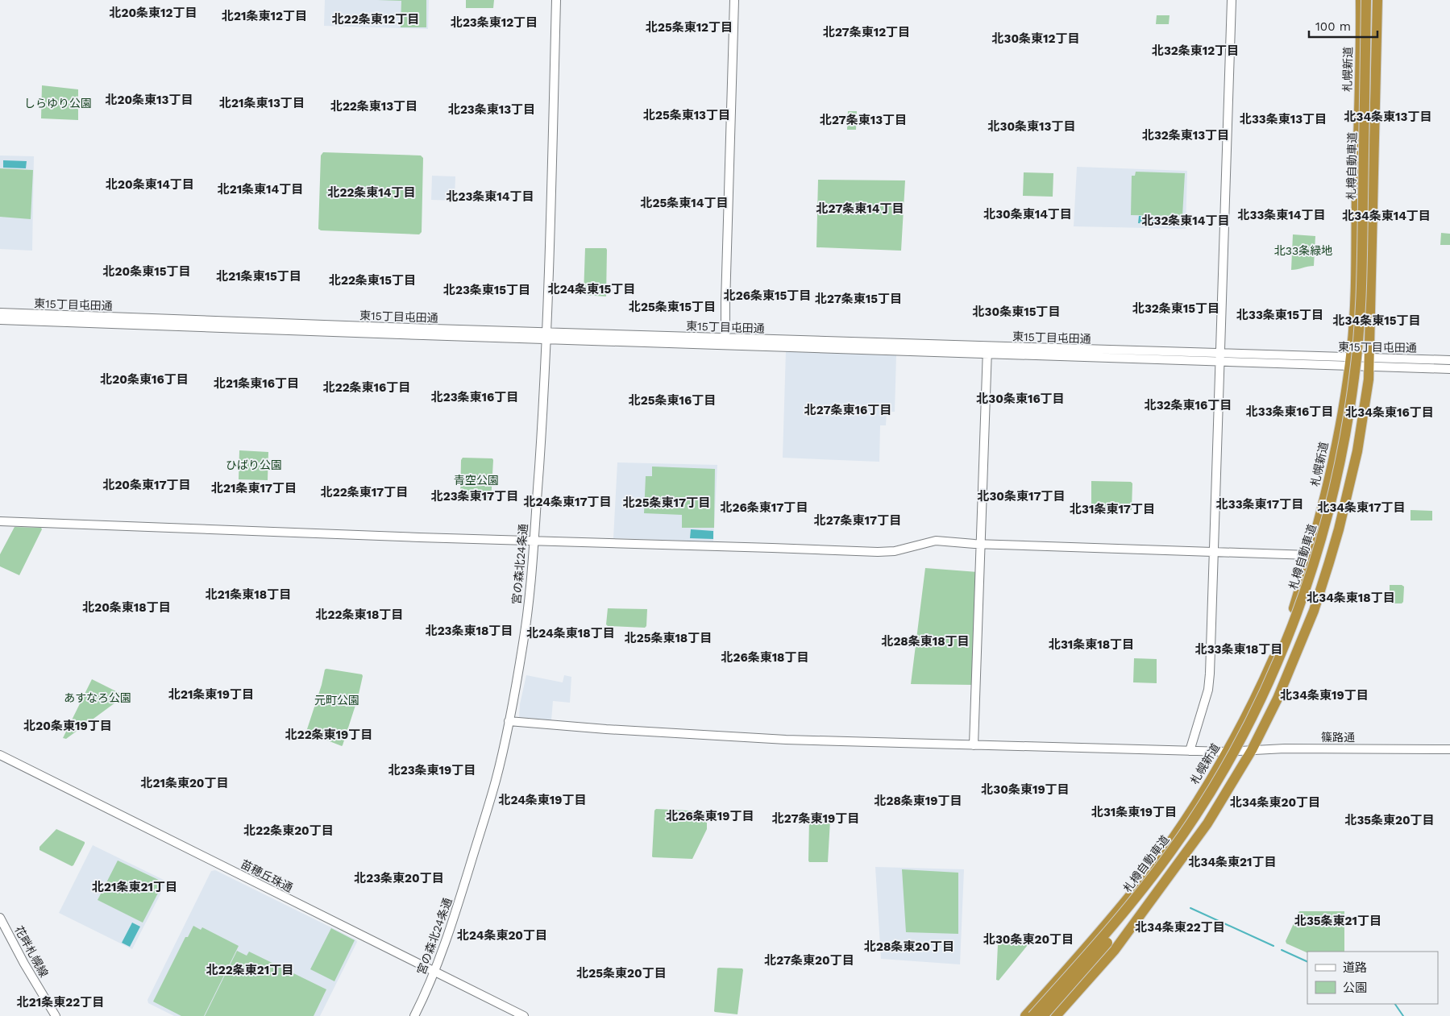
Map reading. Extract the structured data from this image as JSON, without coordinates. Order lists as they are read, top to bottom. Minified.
{"streets":{"highway":["札幌新道","札樽自動車道"],"street":["東15丁目屯田通","宮の森北24条通","篠路通","苗穂丘珠通","花畔札幌線"]},"crossings":[["札幌新道","東15丁目屯田通"],["札幌新道","篠路通"],["東15丁目屯田通","宮の森北24条通"],["宮の森北24条通","篠路通"],["宮の森北24条通","苗穂丘珠通"]],"districts":["北20条東12丁目","北21条東12丁目","北22条東12丁目","北23条東12丁目","北25条東12丁目","北27条東12丁目","北30条東12丁目","北32条東12丁目","北20条東13丁目","北21条東13丁目","北22条東13丁目","北23条東13丁目","北25条東13丁目","北34条東13丁目","北33条東13丁目","北27条東13丁目","北30条東13丁目","北32条東13丁目","北20条東14丁目","北21条東14丁目","北22条東14丁目","北23条東14丁目","北25条東14丁目","北27条東14丁目","北30条東14丁目","北33条東14丁目","北34条東14丁目","北32条東14丁目","北20条東15丁目","北21条東15丁目","北22条東15丁目","北24条東15丁目","北23条東15丁目","北26条東15丁目","北27条東15丁目","北25条東15丁目","北32条東15丁目","北30条東15丁目","北33条東15丁目","北34条東15丁目","北20条東16丁目","北21条東16丁目","北22条東16丁目","北23条東16丁目","北30条東16丁目","北25条東16丁目","北32条東16丁目","北27条東16丁目","北33条東16丁目","北34条東16丁目","北20条東17丁目","北21条東17丁目","北22条東17丁目","北23条東17丁目","北30条東17丁目","北24条東17丁目","北25条東17丁目","北33条東17丁目","北26条東17丁目","北34条東17丁目","北31条東17丁目","北27条東17丁目","北21条東18丁目","北34条東18丁目","北20条東18丁目","北22条東18丁目","北23条東18丁目","北24条東18丁目","北25条東18丁目","北28条東18丁目","北31条東18丁目","北33条東18丁目","北26条東18丁目","北21条東19丁目","北34条東19丁目","北20条東19丁目","北22条東19丁目","北23条東19丁目","北21条東20丁目","北30条東19丁目","北24条東19丁目","北28条東19丁目","北34条東20丁目","北31条東19丁目","北26条東19丁目","北27条東19丁目","北35条東20丁目","北22条東20丁目","北34条東21丁目","北23条東20丁目","北21条東21丁目","北35条東21丁目","北34条東22丁目","北24条東20丁目","北30条東20丁目","北28条東20丁目","北27条東20丁目","北22条東21丁目","北25条東20丁目","北21条東22丁目"],"parks":["しらゆり公園","北33条緑地","ひばり公園","青空公園","あすなろ公園","元町公園"],"legend":["道路","公園"],"scale_bar":"100 m"}
